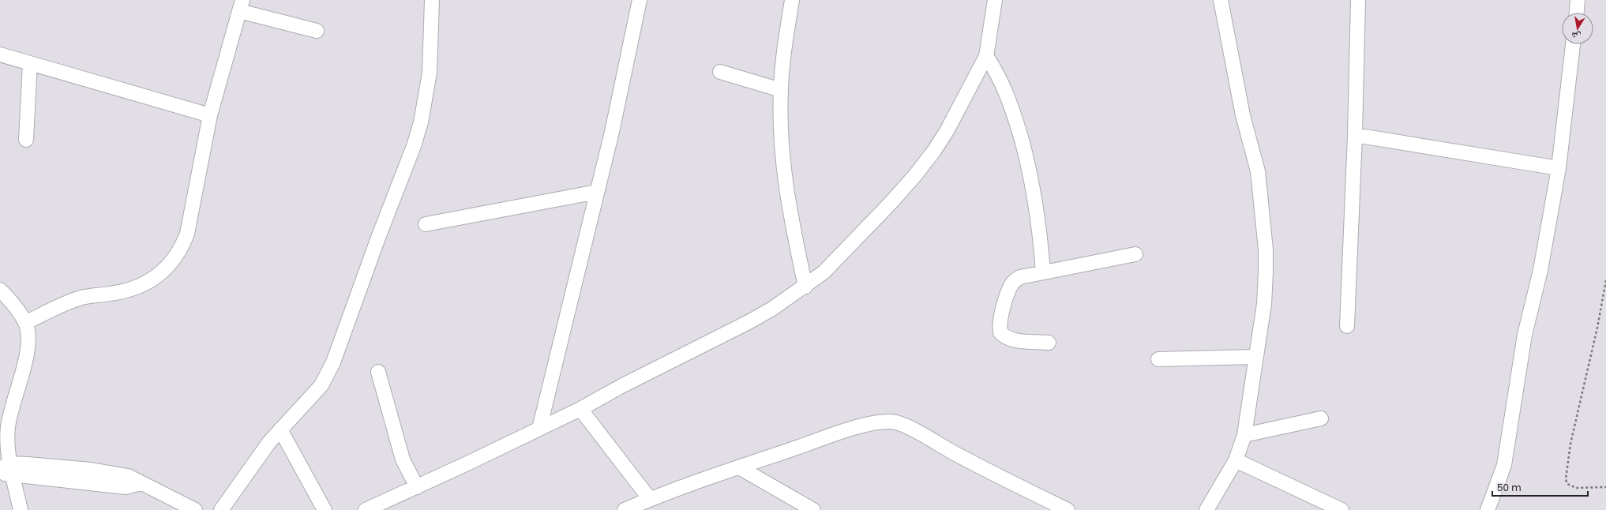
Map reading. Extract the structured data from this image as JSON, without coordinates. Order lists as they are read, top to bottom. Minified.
{"scale_bar":"50 m","north":"bottom"}
